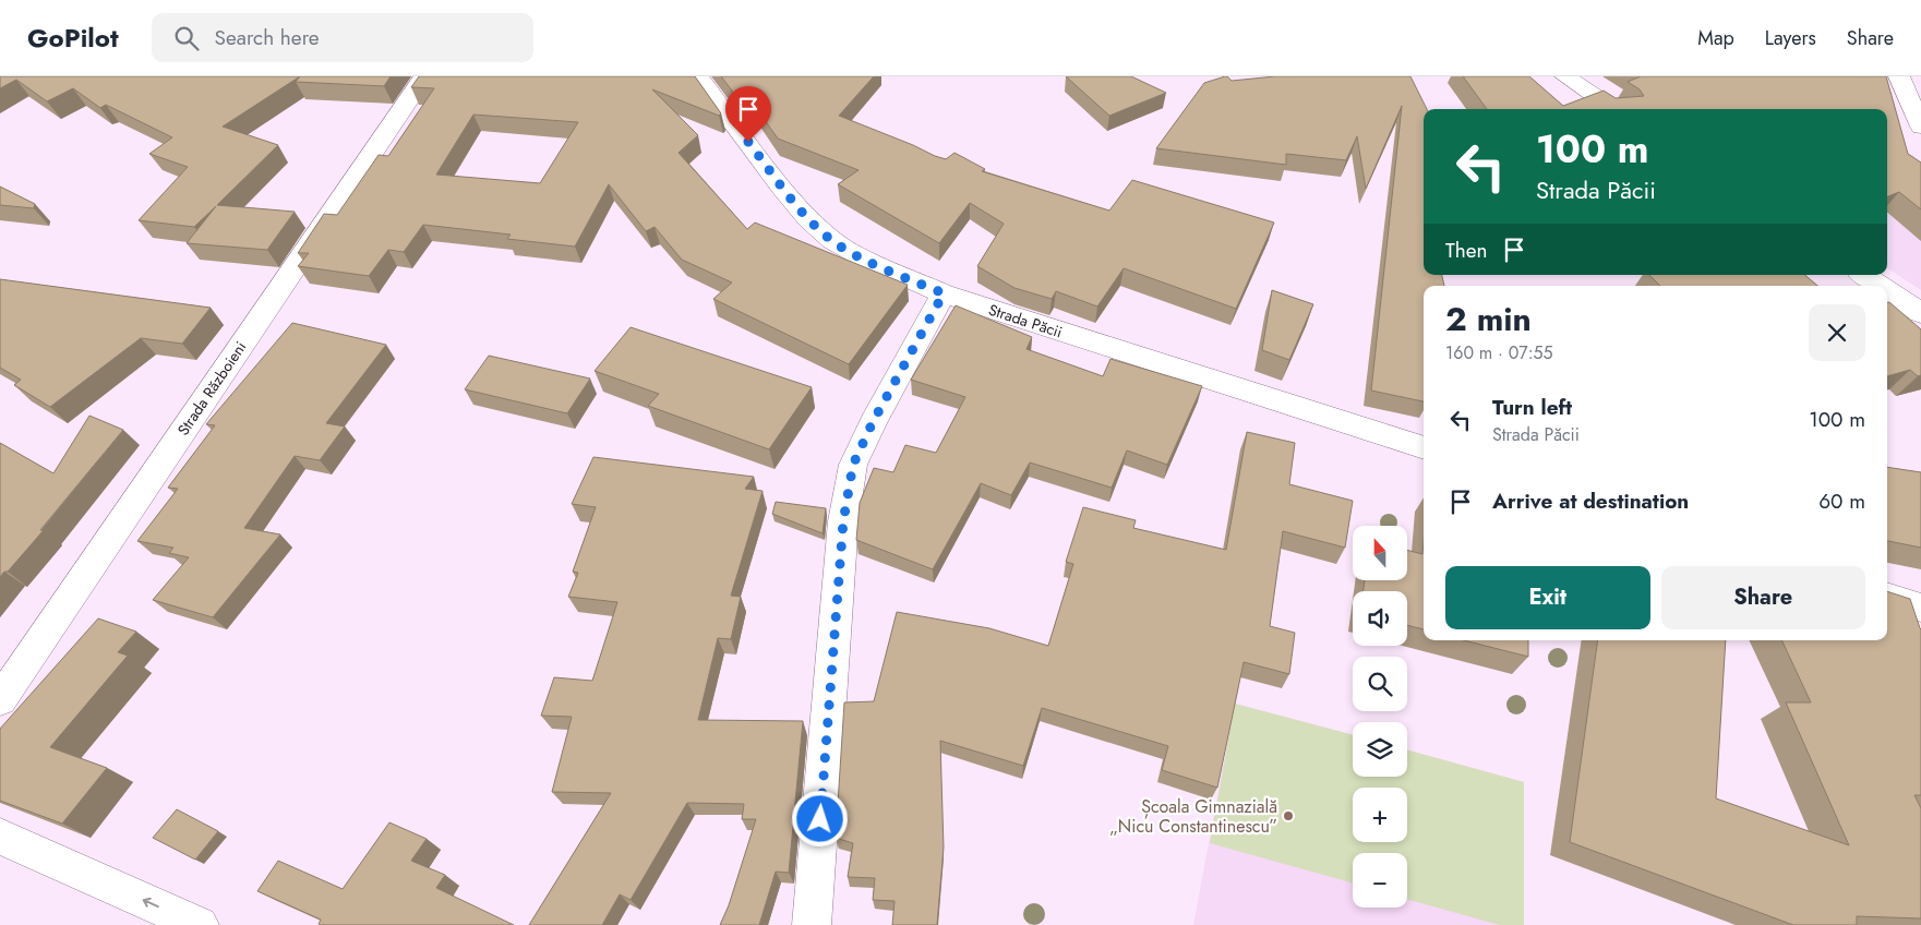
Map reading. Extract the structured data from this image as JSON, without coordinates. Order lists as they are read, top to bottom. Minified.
{"streets":{"street":["Strada Păcii","Strada Războieni"]},"places":["Școala Gimnazială „Nicu Constantinescu”"],"north":"top","page":{"header":"GoPilot","search":"Search here","nav":["Map","Layers","Share"],"turn":["100 m","Strada Păcii"],"then":"Then","heading":["2 min","160 m · 07:55"],"list":[{"name":"Turn left","note":"Strada Păcii","value":"100 m"},{"name":"Arrive at destination","value":"60 m"}],"map_buttons":["+","−"],"buttons":["Exit","Share"]}}
